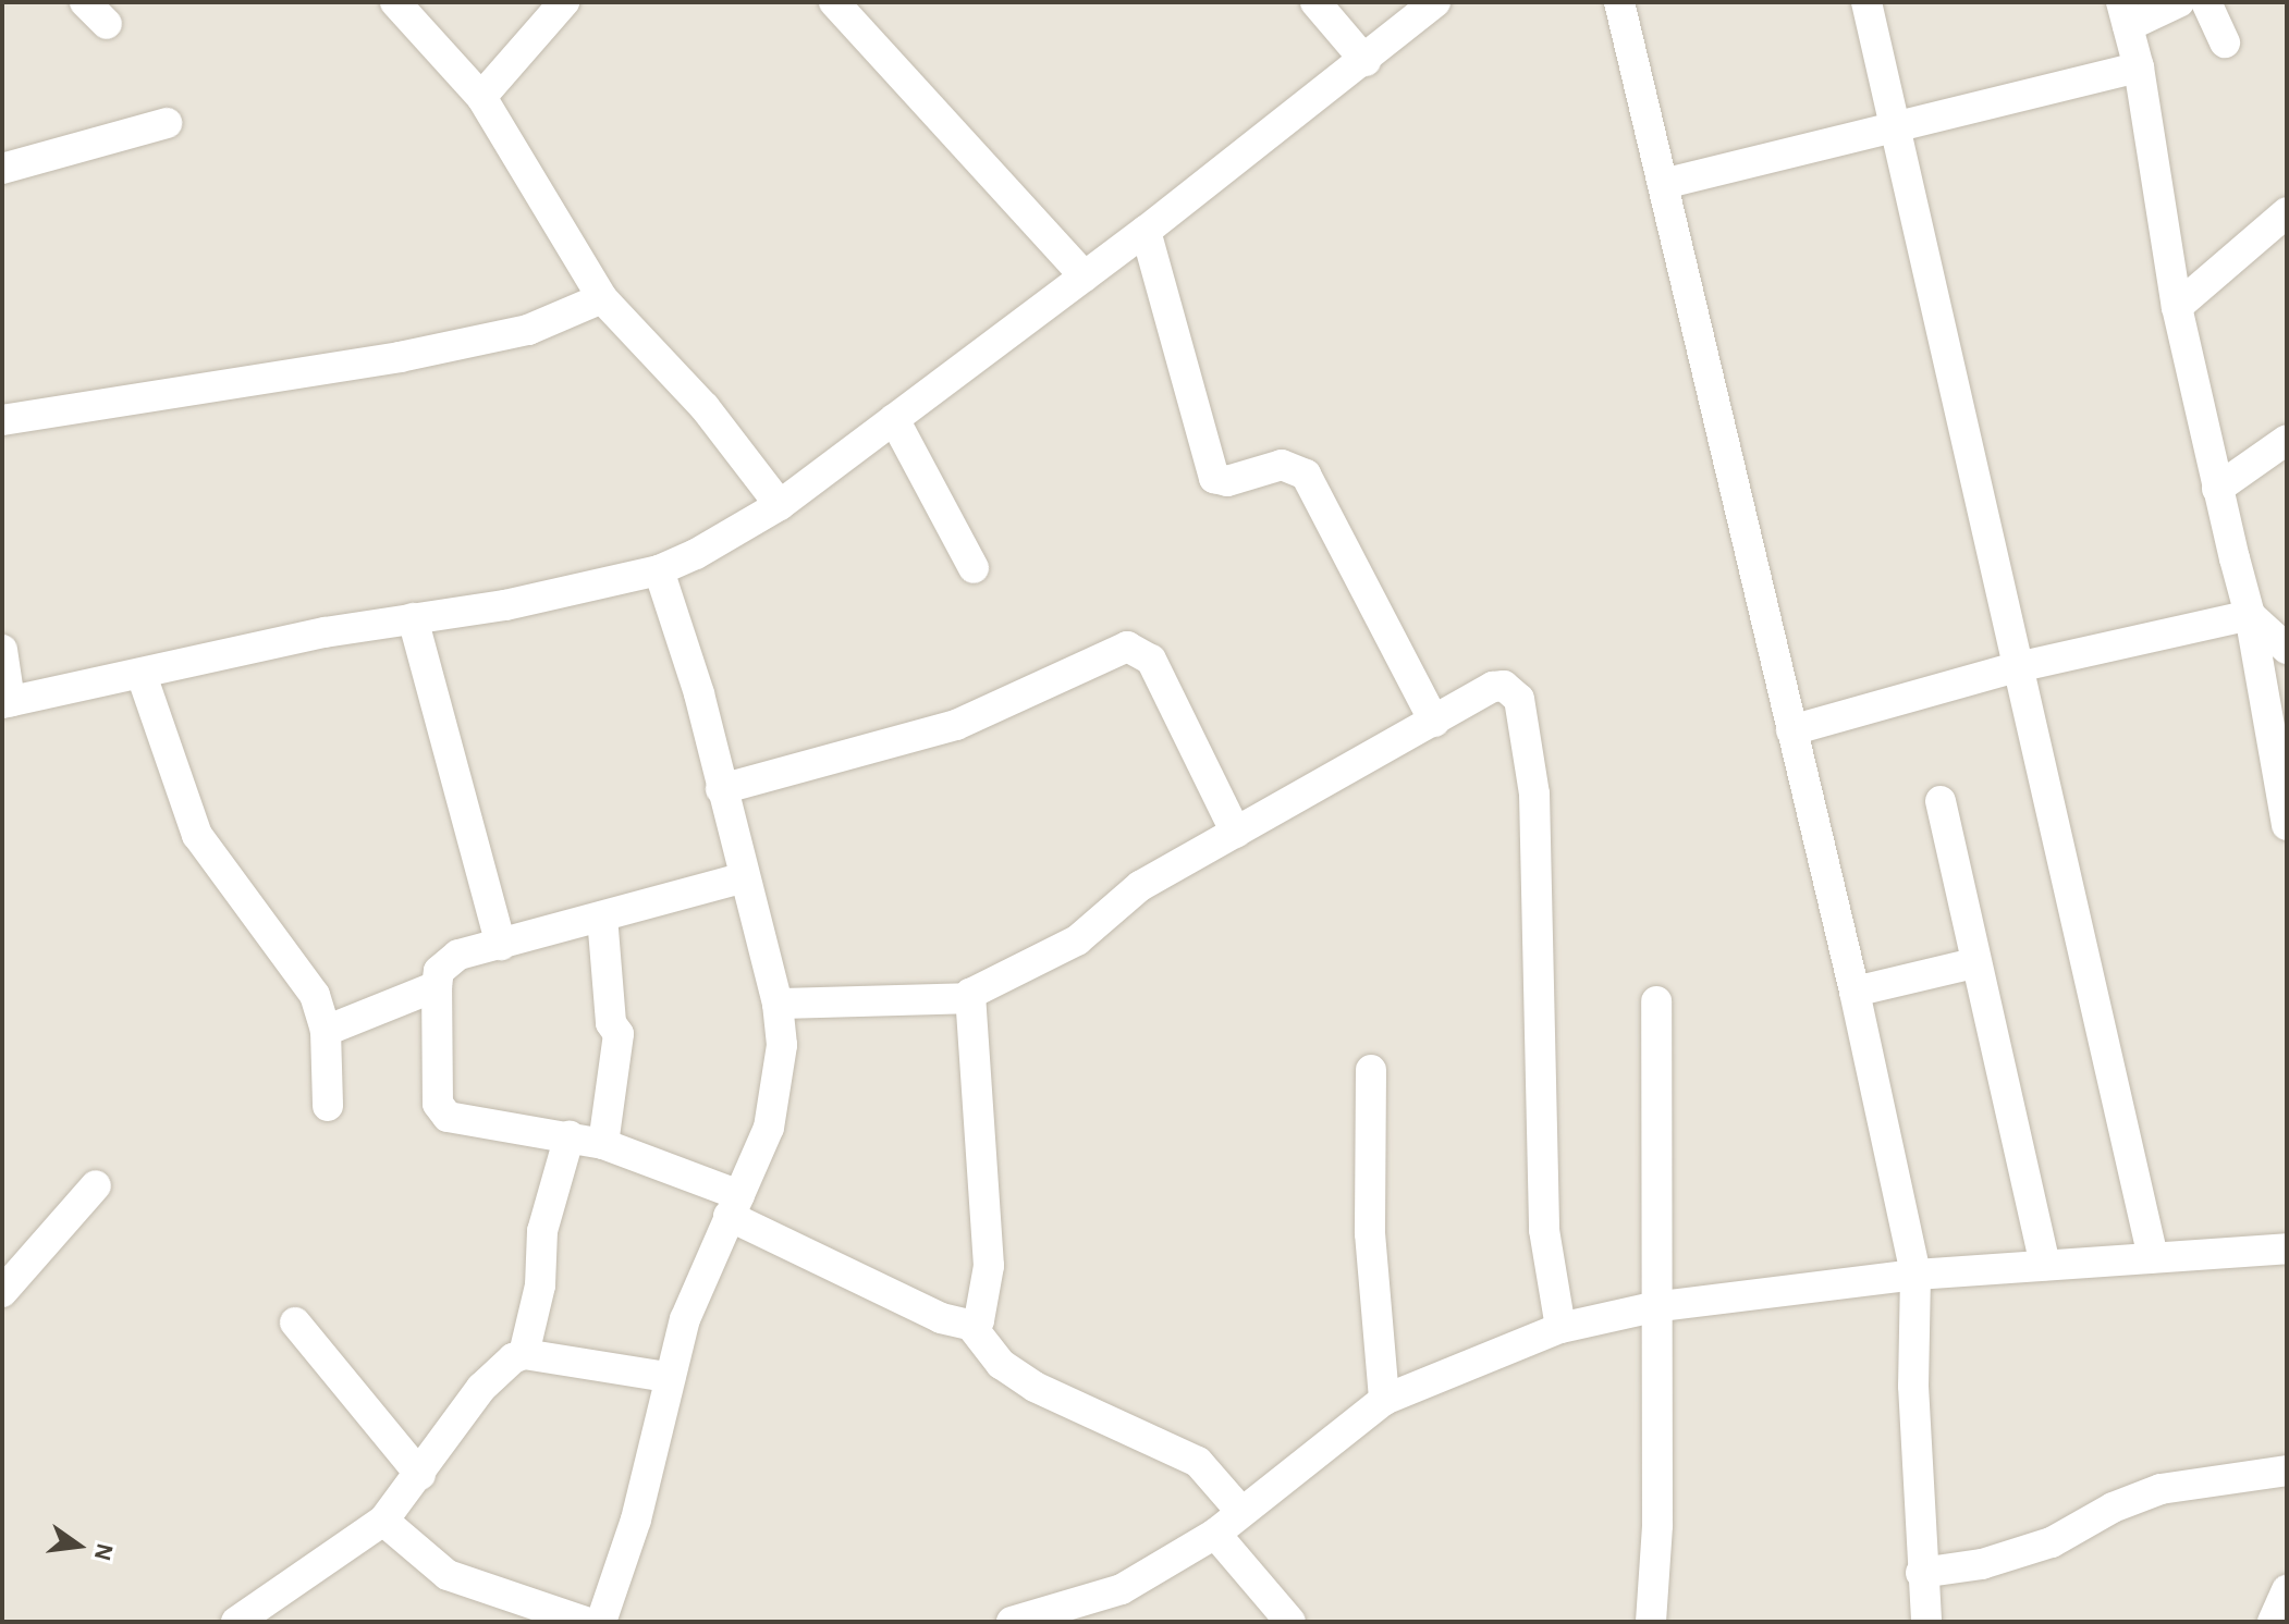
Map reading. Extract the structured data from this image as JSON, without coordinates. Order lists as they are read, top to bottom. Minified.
{"north":"right"}
